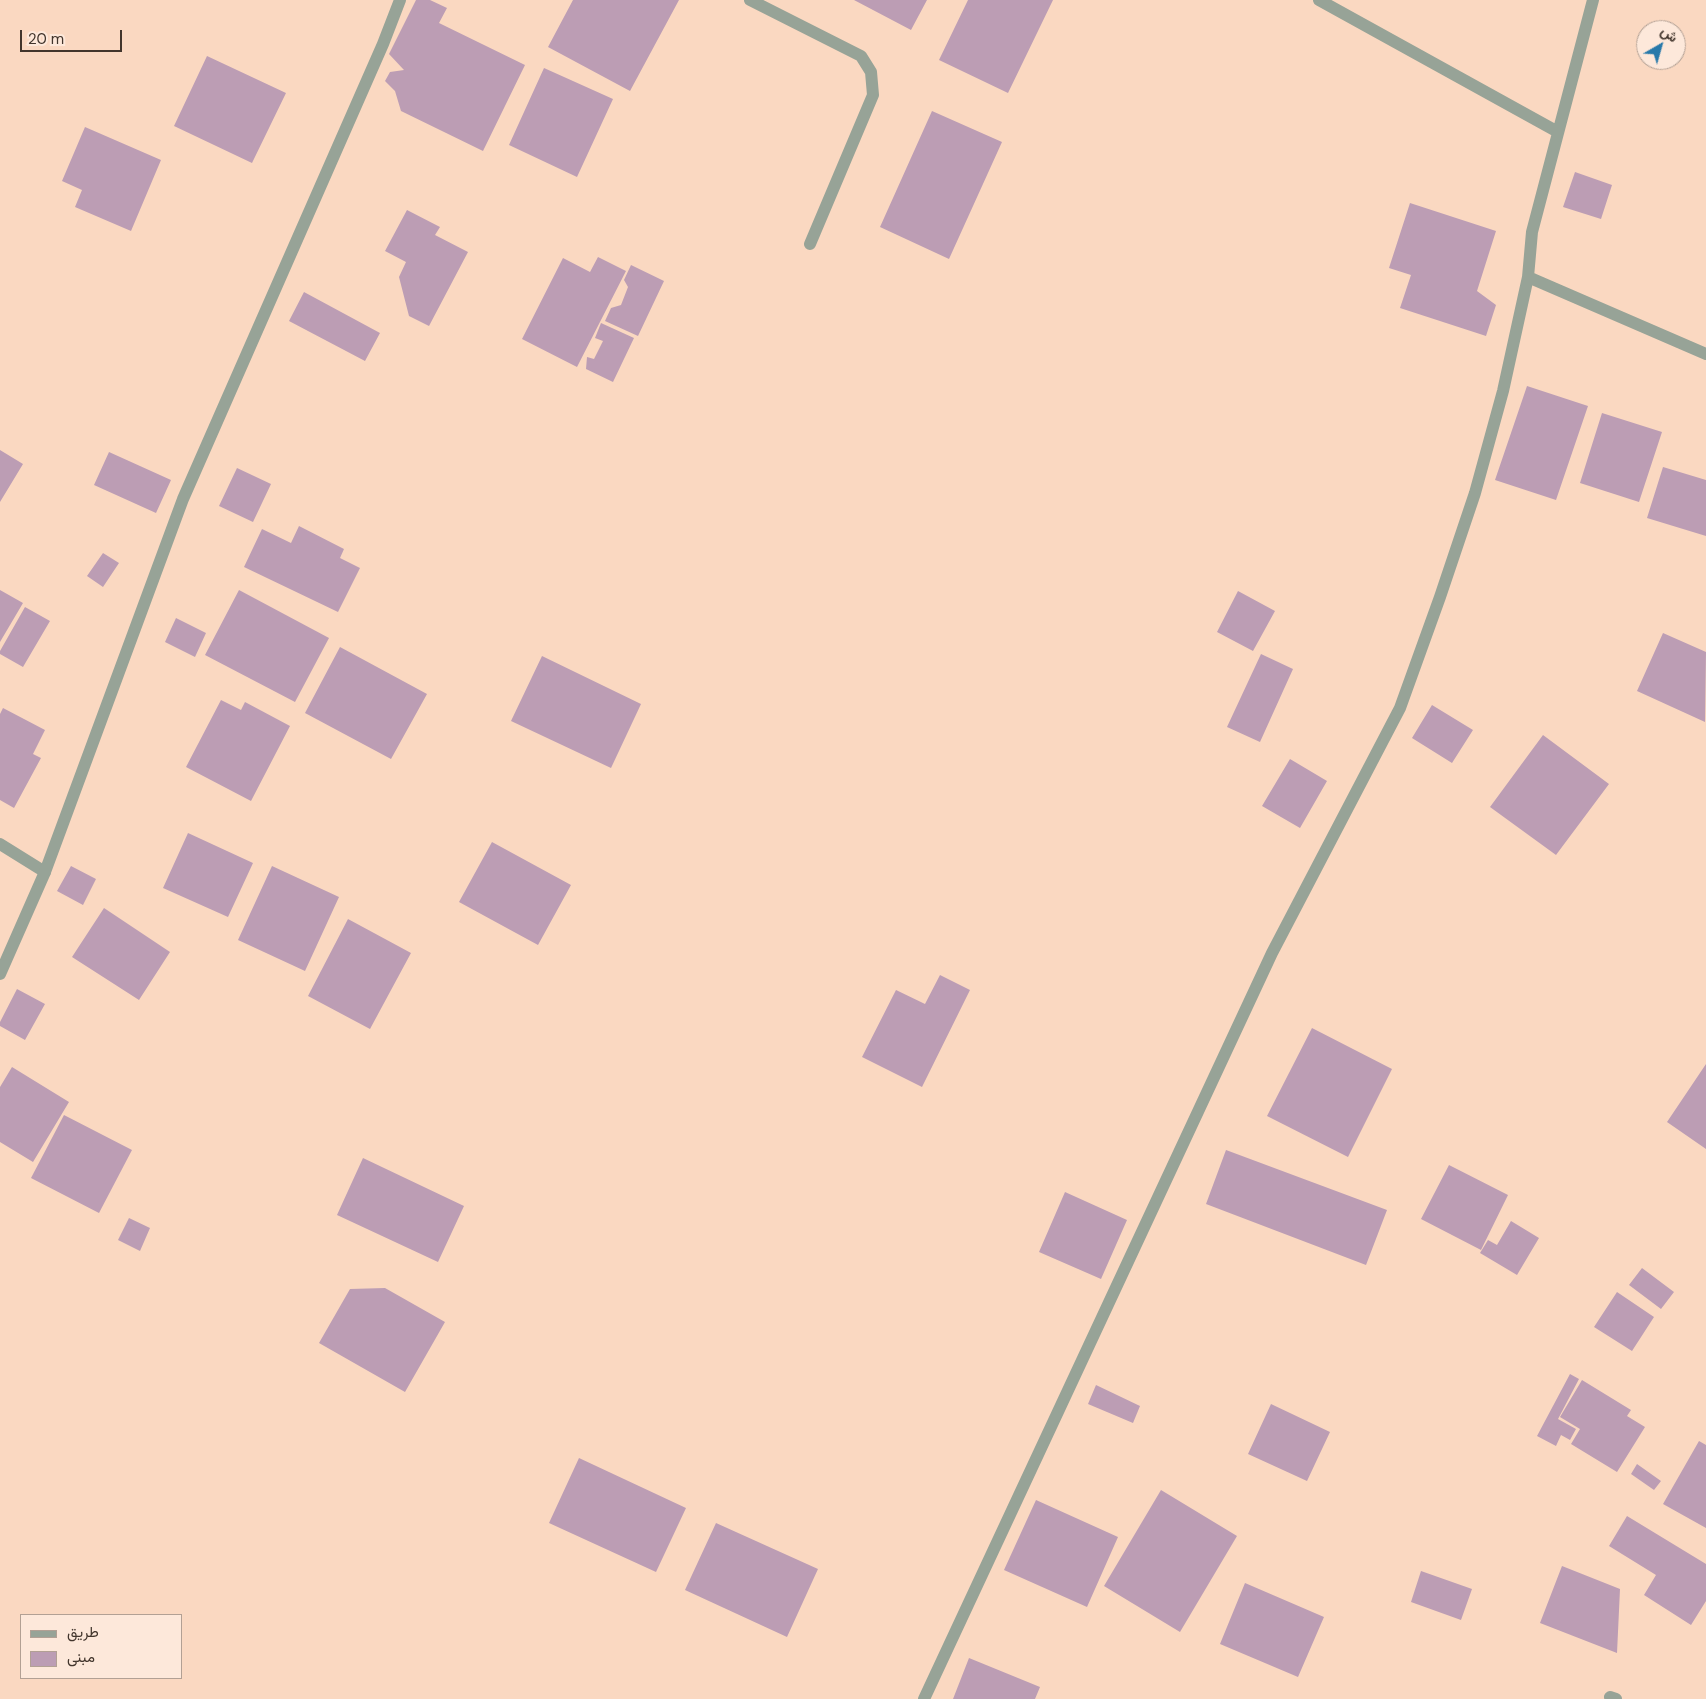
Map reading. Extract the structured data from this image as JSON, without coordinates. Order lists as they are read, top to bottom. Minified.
{"legend":["طريق","مبنى"],"scale_bar":"20 m","north":"top right"}
